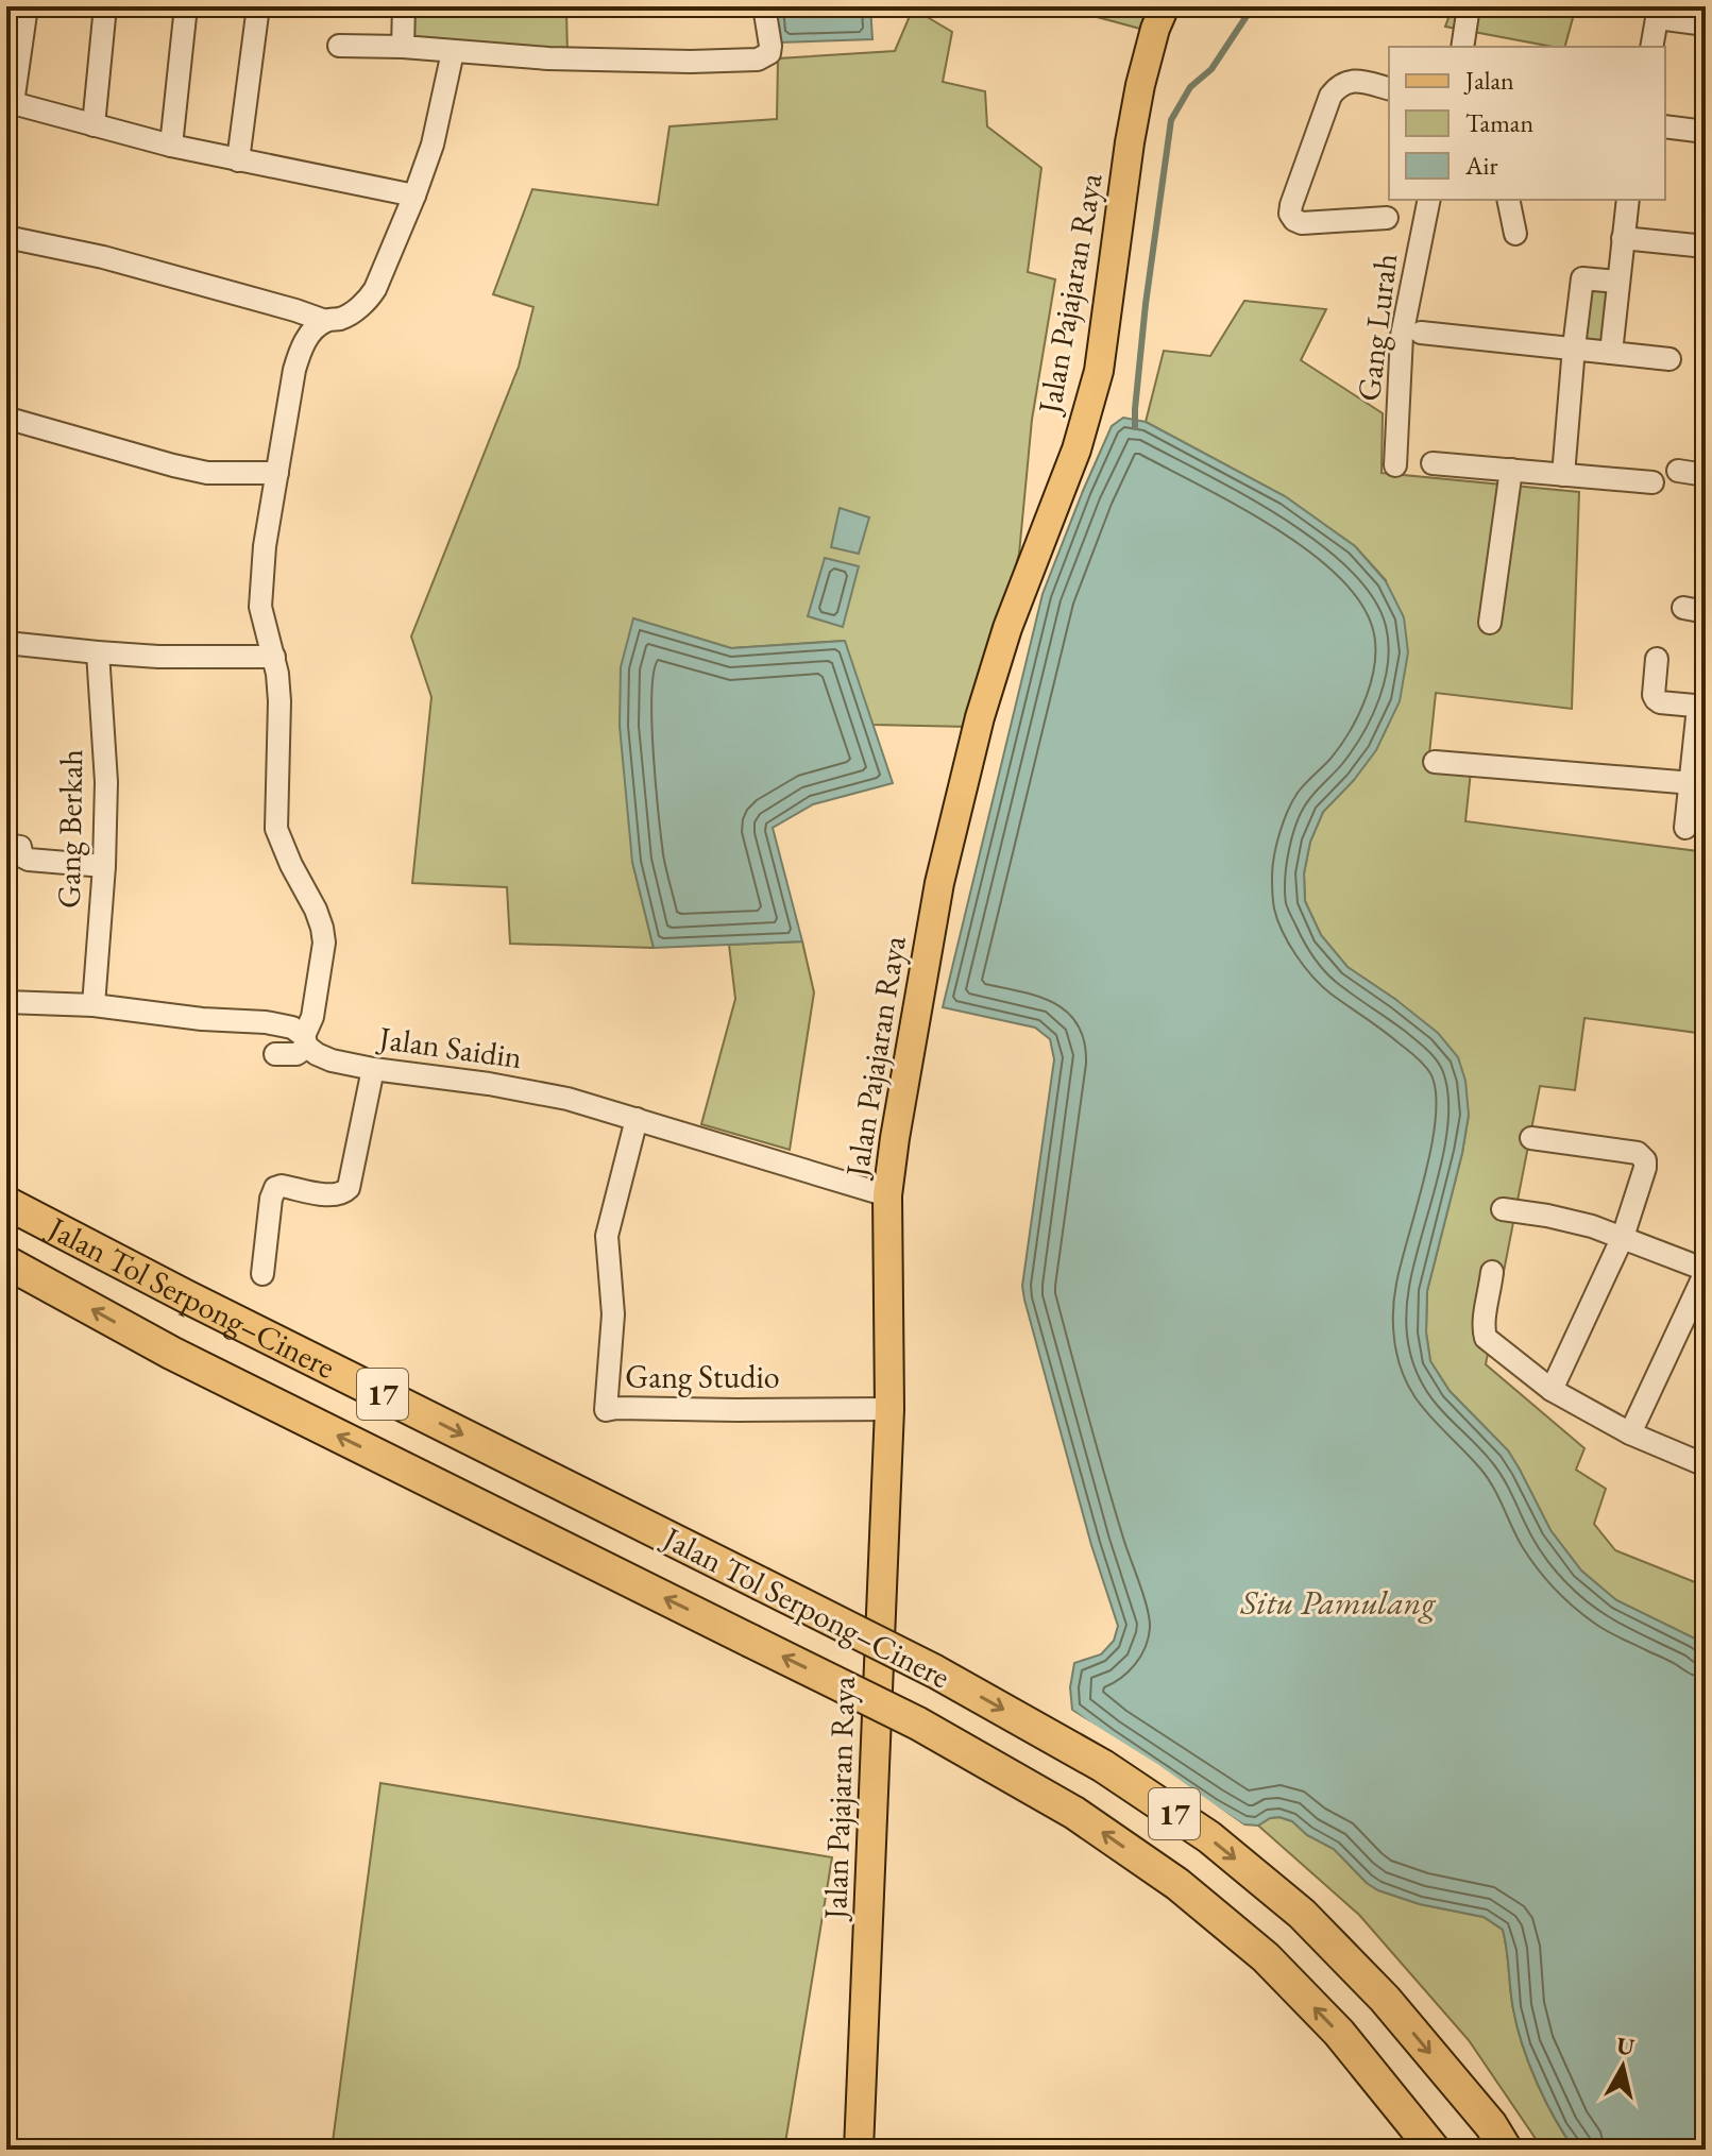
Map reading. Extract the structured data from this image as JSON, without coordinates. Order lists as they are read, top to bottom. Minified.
{"streets":{"highway":["Jalan Tol Serpong–Cinere","17"],"main road":["Jalan Pajajaran Raya"],"street":["Gang Lurah","Gang Berkah","Jalan Saidin","Gang Studio"]},"crossings":[["Jalan Pajajaran Raya","Jalan Saidin"],["Jalan Pajajaran Raya","Gang Studio"],["Gang Berkah","Jalan Saidin"],["Jalan Saidin","Gang Studio"]],"water":["Situ Pamulang"],"legend":["Jalan","Taman","Air"],"north":"top"}
